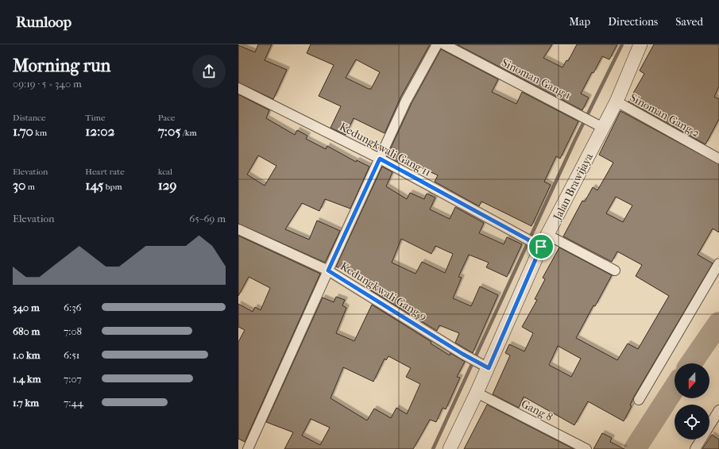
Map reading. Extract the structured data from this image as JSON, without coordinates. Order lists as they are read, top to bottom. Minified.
{"streets":{"main road":["Jalan Brawijaya"],"street":["Sinoman Gang 1","Sinoman Gang 2","Kedungkwali Gang 11","Kedungkwali Gang 9","Gang 8"]},"crossings":[["Sinoman Gang 1","Jalan Brawijaya"],["Sinoman Gang 2","Jalan Brawijaya"],["Kedungkwali Gang 11","Jalan Brawijaya"],["Jalan Brawijaya","Kedungkwali Gang 9"],["Jalan Brawijaya","Gang 8"]],"north":"bottom","page":{"header":"Runloop","nav":["Map","Directions","Saved"],"heading":["Morning run","09:19 · 5 × 340 m"],"stats":[["Distance","1.70 km"],["Time","12:02"],["Pace","7:05 /km"],["Elevation","30 m"],["Heart rate","145 bpm"],["kcal","129"]],"chart":["Elevation","65–69 m"],"list":[{"name":"340 m","note":"6:36"},{"name":"680 m","note":"7:08"},{"name":"1.0 km","note":"6:51"},{"name":"1.4 km","note":"7:07"},{"name":"1.7 km","note":"7:44"}]}}
